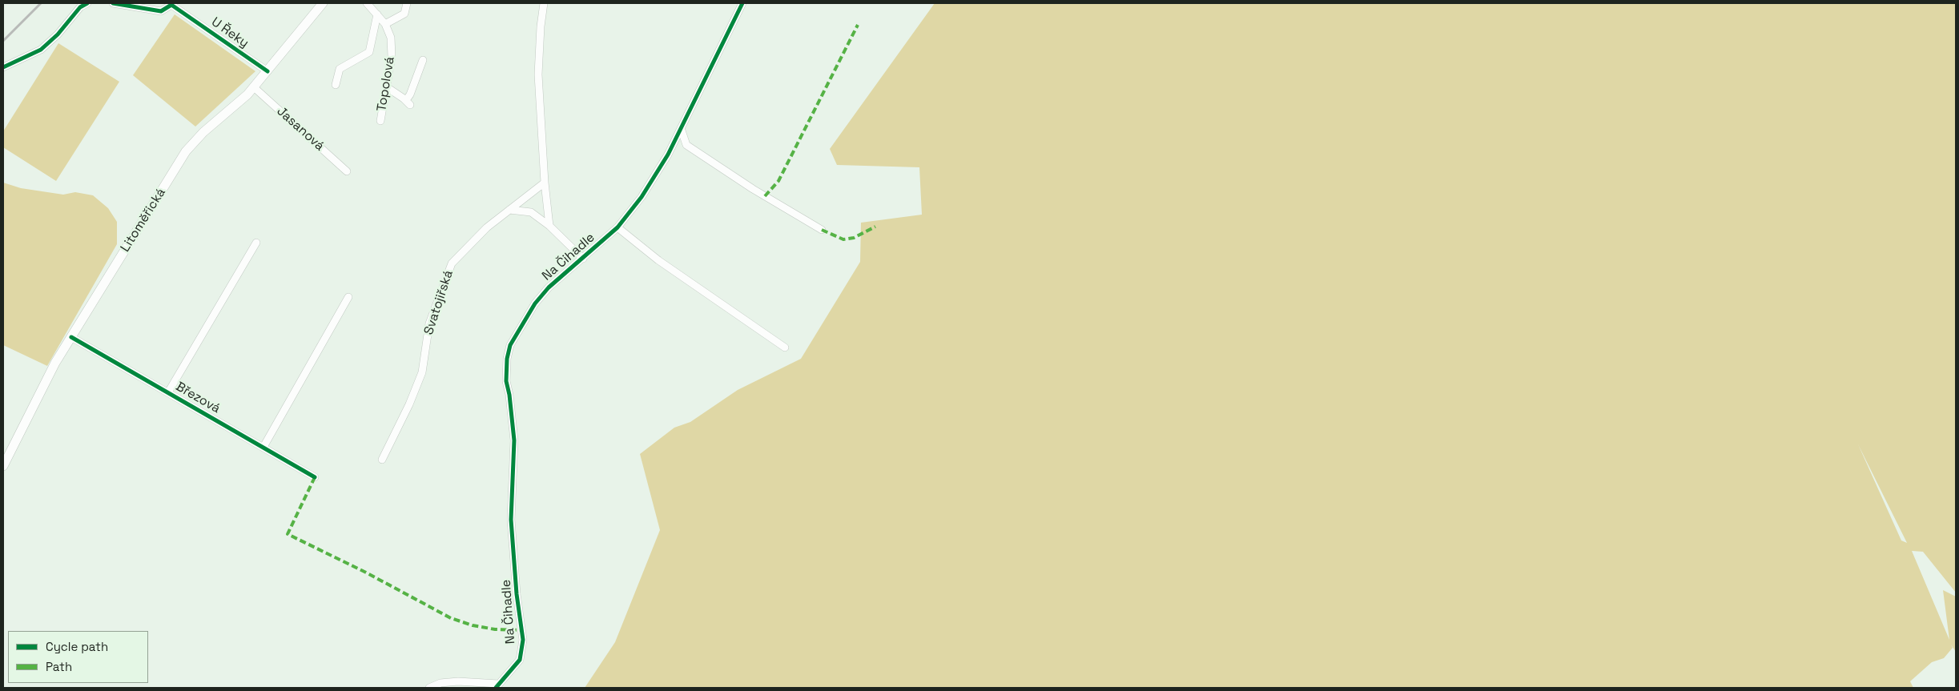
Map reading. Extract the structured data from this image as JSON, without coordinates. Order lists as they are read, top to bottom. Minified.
{"streets":{"main road":["Litoměřická"],"street":["U Řeky","Topolová","Jasanová","Na Čihadle","Svatojiřská","Březová"]},"crossings":[["U Řeky","Litoměřická"],["Jasanová","Litoměřická"],["Litoměřická","Březová"]],"legend":["Cycle path","Path"]}
